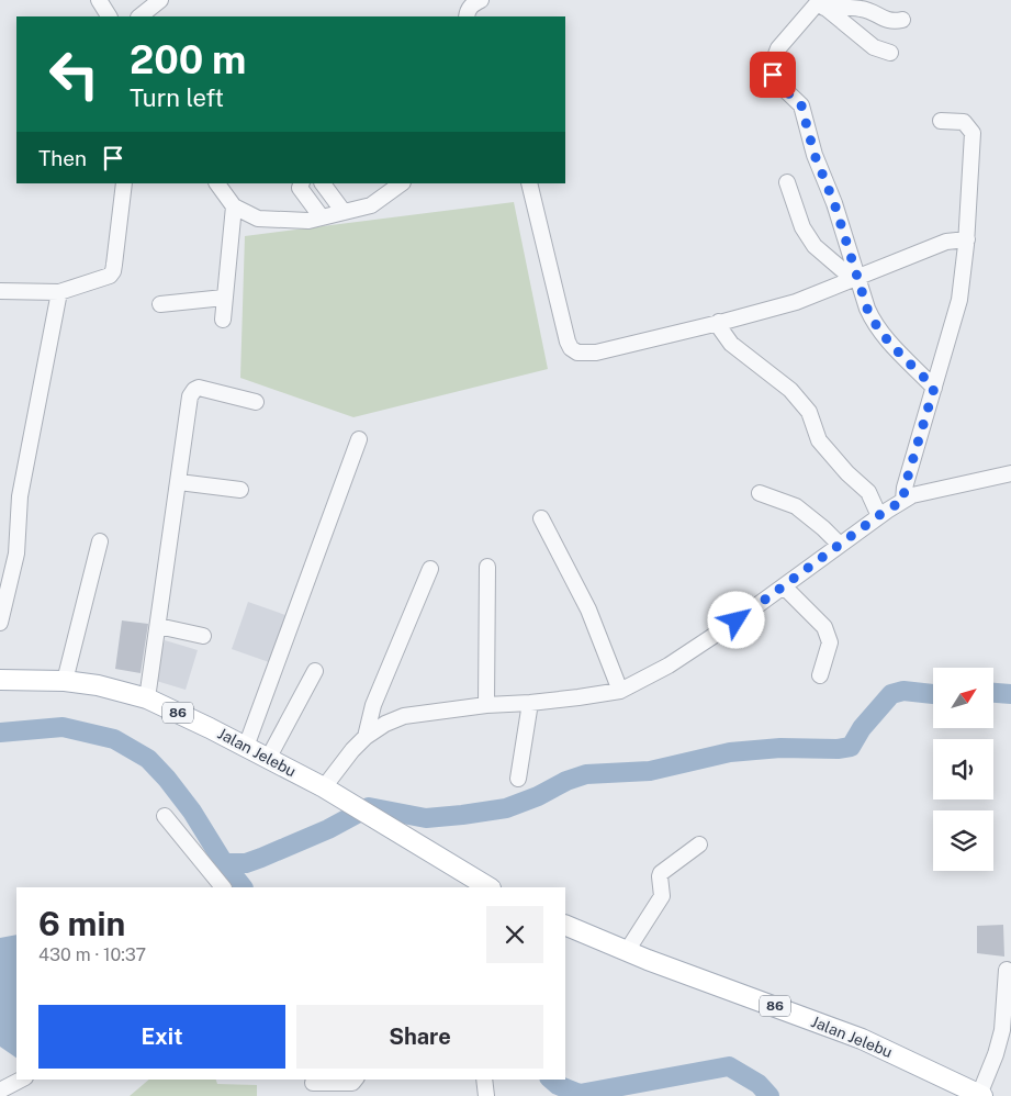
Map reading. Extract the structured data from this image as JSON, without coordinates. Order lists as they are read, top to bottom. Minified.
{"streets":{"main road":["86","Jalan Jelebu"]},"north":"top right","page":{"turn":["200 m","Turn left"],"then":"Then","heading":["6 min","430 m · 10:37"],"buttons":["Exit","Share"]}}
